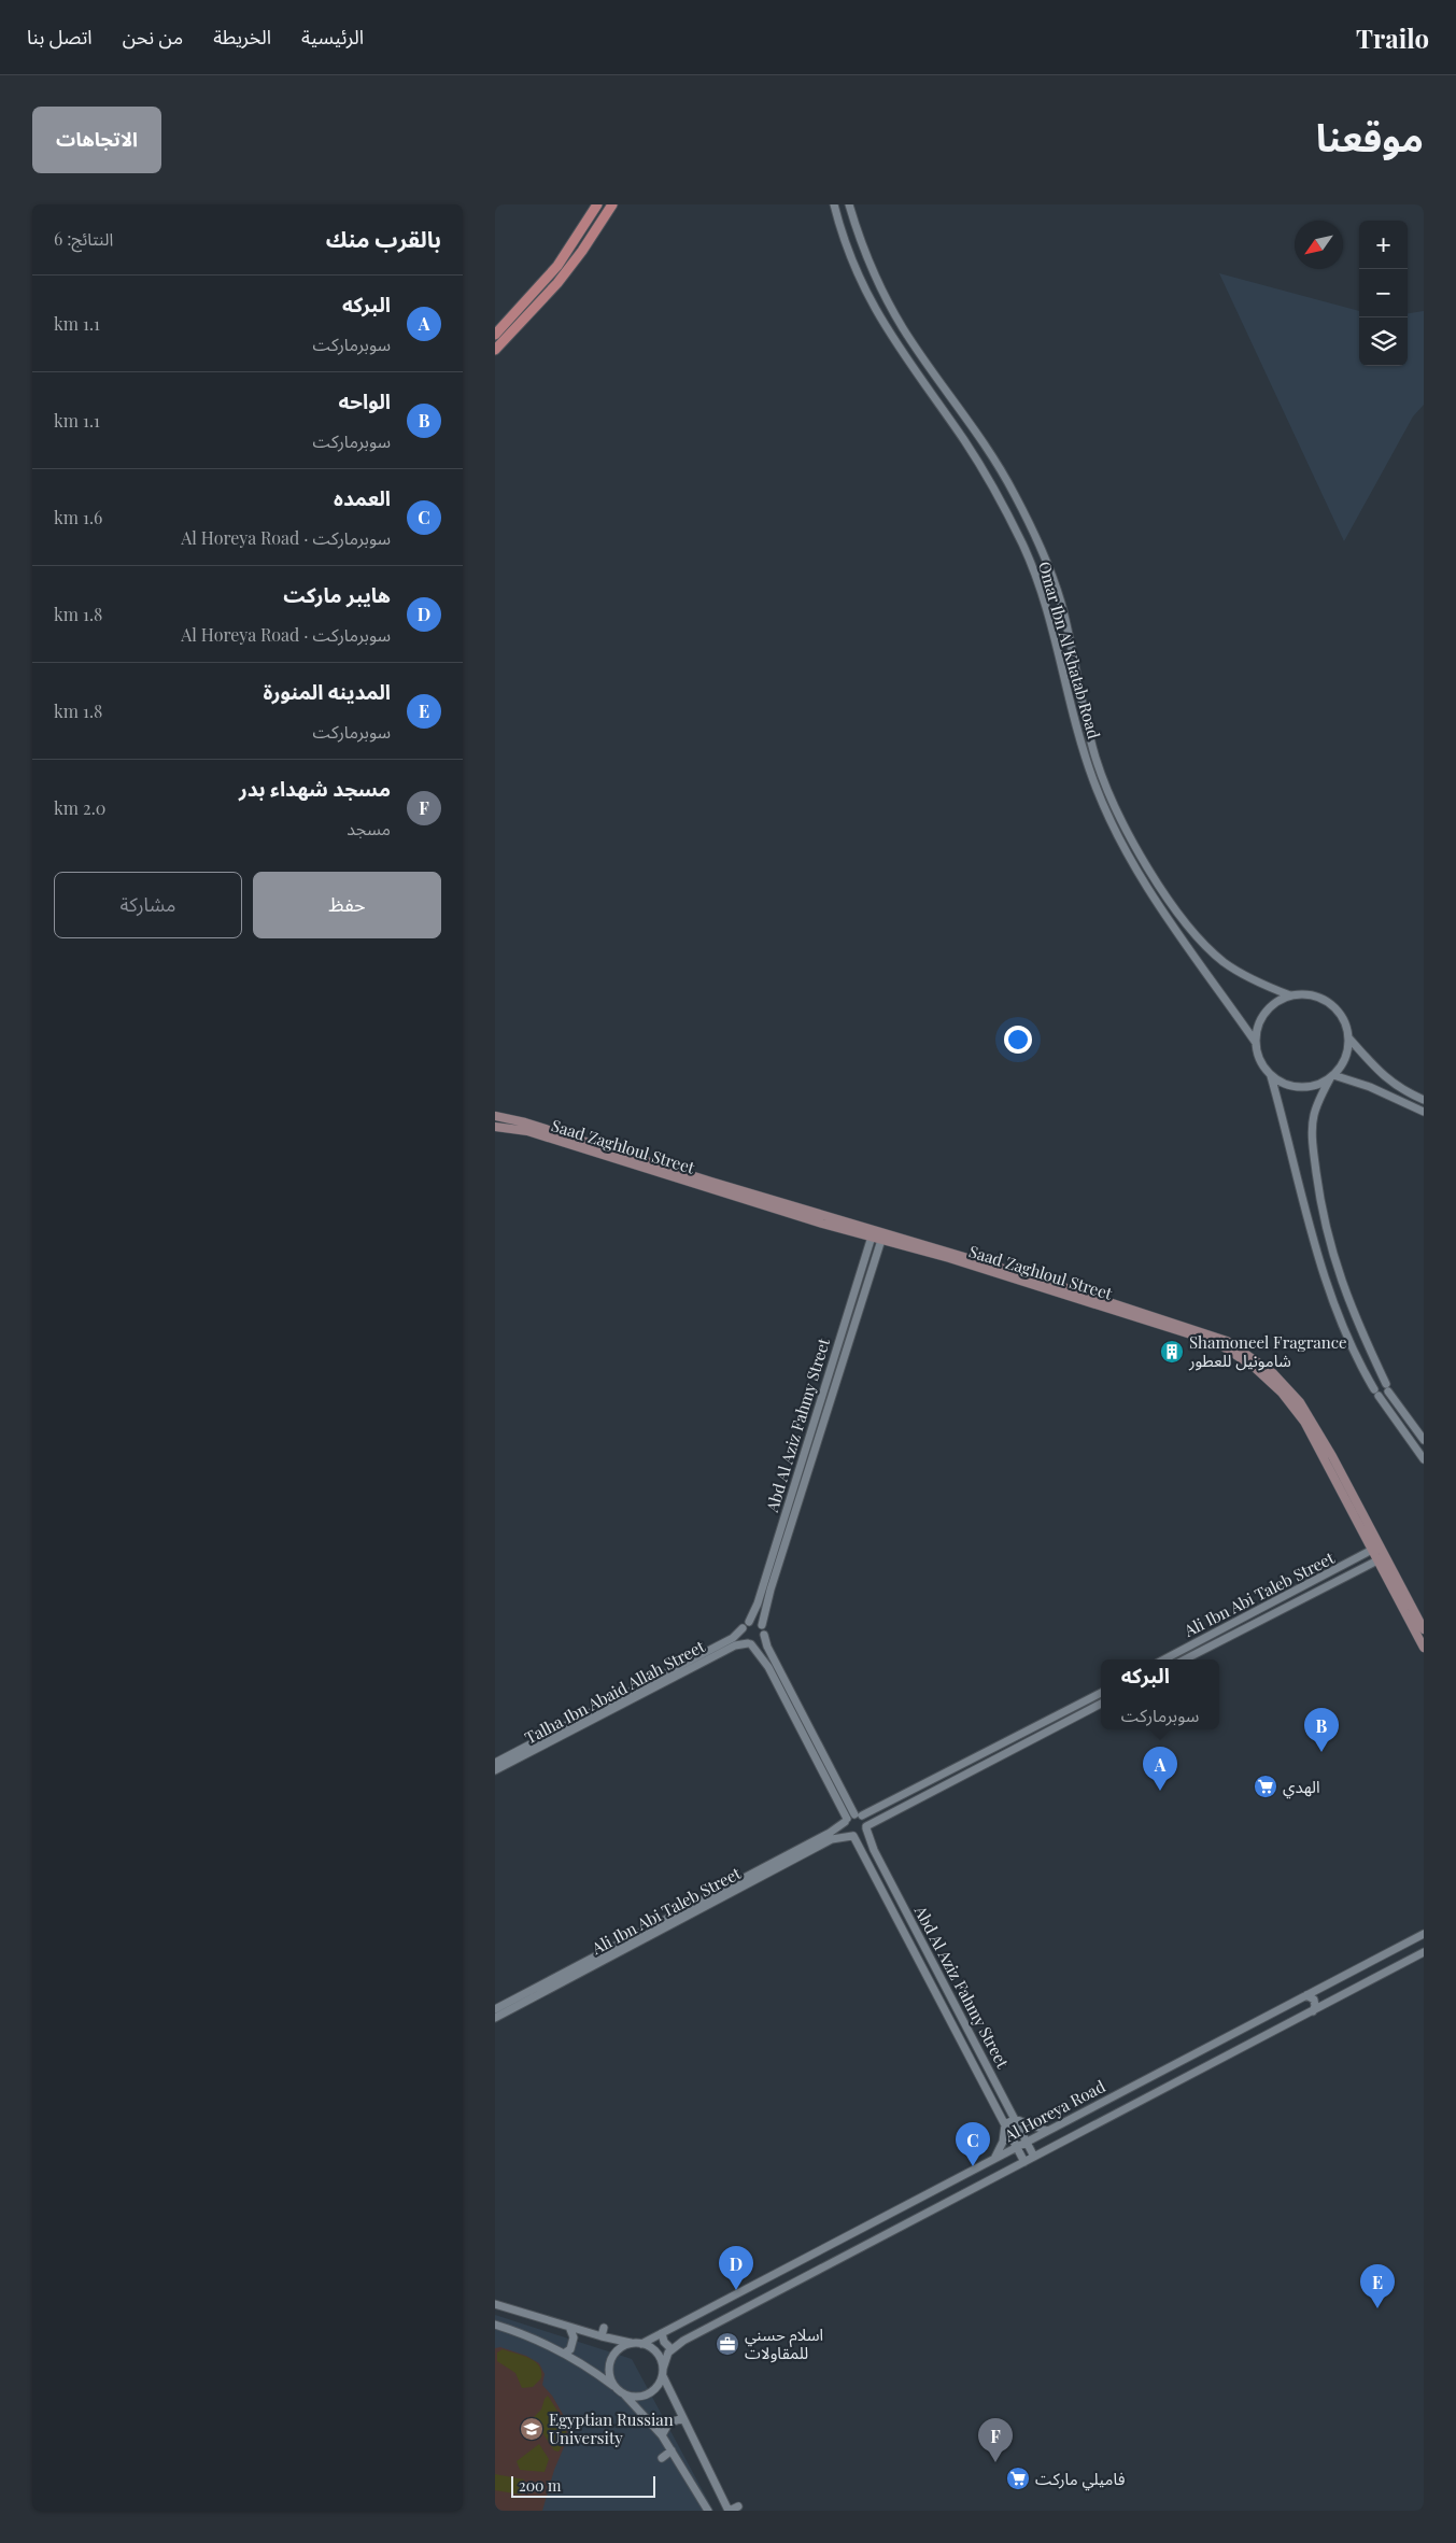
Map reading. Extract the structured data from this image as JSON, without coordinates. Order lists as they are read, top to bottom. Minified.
{"streets":{"main road":["Saad Zaghloul Street"],"street":["Omar Ibn Al Khatab Road","Abd Al Aziz Fahmy Street","Ali Ibn Abi Taleb Street","Talha Ibn Abaid Allah Street","Al Horeya Road"]},"crossings":[["Saad Zaghloul Street","Abd Al Aziz Fahmy Street"],["Saad Zaghloul Street","Ali Ibn Abi Taleb Street"],["Abd Al Aziz Fahmy Street","Ali Ibn Abi Taleb Street"],["Abd Al Aziz Fahmy Street","Talha Ibn Abaid Allah Street"],["Abd Al Aziz Fahmy Street","Al Horeya Road"]],"places":{"building":["Shamoneel Fragrance شامونيل للعطور"],"supermarket":["الهدي","فاميلي ماركت"],"office":["اسلام حسني للمقاولات"],"school or university":["Egyptian Russian University"]},"scale_bar":"200 m","north":"bottom left","page":{"header":"Trailo","nav":["الرئيسية","الخريطة","من نحن","اتصل بنا"],"title":"موقعنا","buttons":["الاتجاهات",["حفظ","مشاركة"]],"heading":["بالقرب منك","النتائج: 6"],"map_buttons":["+","−"],"list":[{"mark":"A","name":"البركه","note":"سوبرماركت","value":"1.1 km"},{"mark":"B","name":"الواحه","note":"سوبرماركت","value":"1.1 km"},{"mark":"C","name":"العمده","note":"سوبرماركت · Al Horeya Road","value":"1.6 km"},{"mark":"D","name":"هايبر ماركت","note":"سوبرماركت · Al Horeya Road","value":"1.8 km"},{"mark":"E","name":"المدينه المنورة","note":"سوبرماركت","value":"1.8 km"},{"mark":"F","name":"مسجد شهداء بدر","note":"مسجد","value":"2.0 km"}],"popup":["البركه","سوبرماركت"],"pins":["B","A","C","D","E","F"],"scale":"200 m"}}
